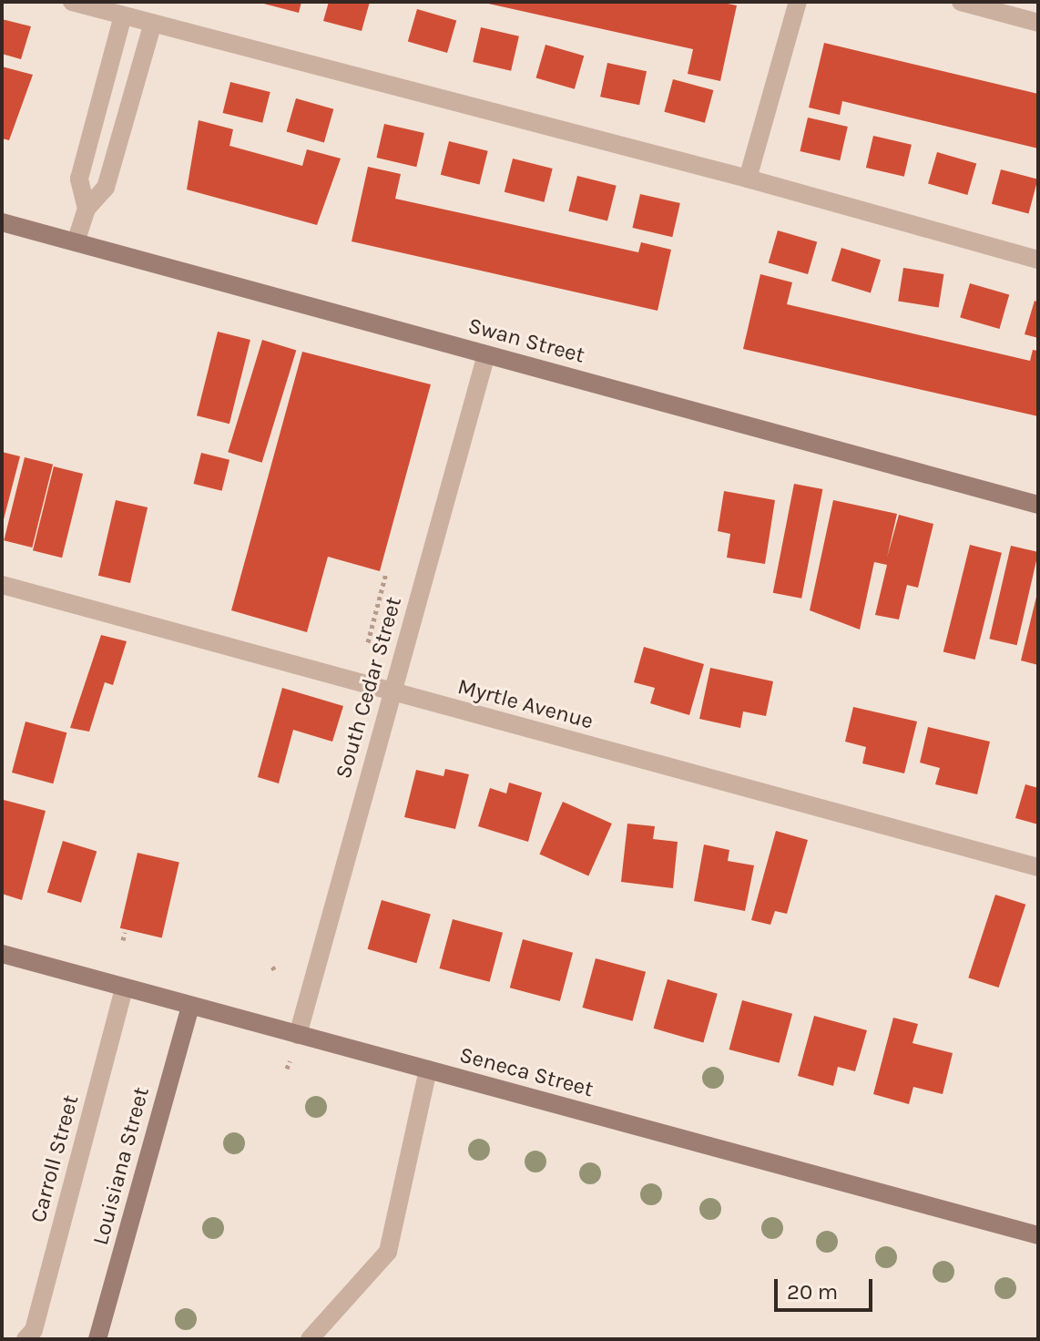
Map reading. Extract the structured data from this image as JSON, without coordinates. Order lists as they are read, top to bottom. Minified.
{"streets":{"main road":["Swan Street","Seneca Street","Louisiana Street"],"street":["South Cedar Street","Myrtle Avenue","Carroll Street"]},"crossings":[["Swan Street","South Cedar Street"],["South Cedar Street","Myrtle Avenue"],["South Cedar Street","Seneca Street"],["Seneca Street","Carroll Street"],["Seneca Street","Louisiana Street"]],"scale_bar":"20 m"}
